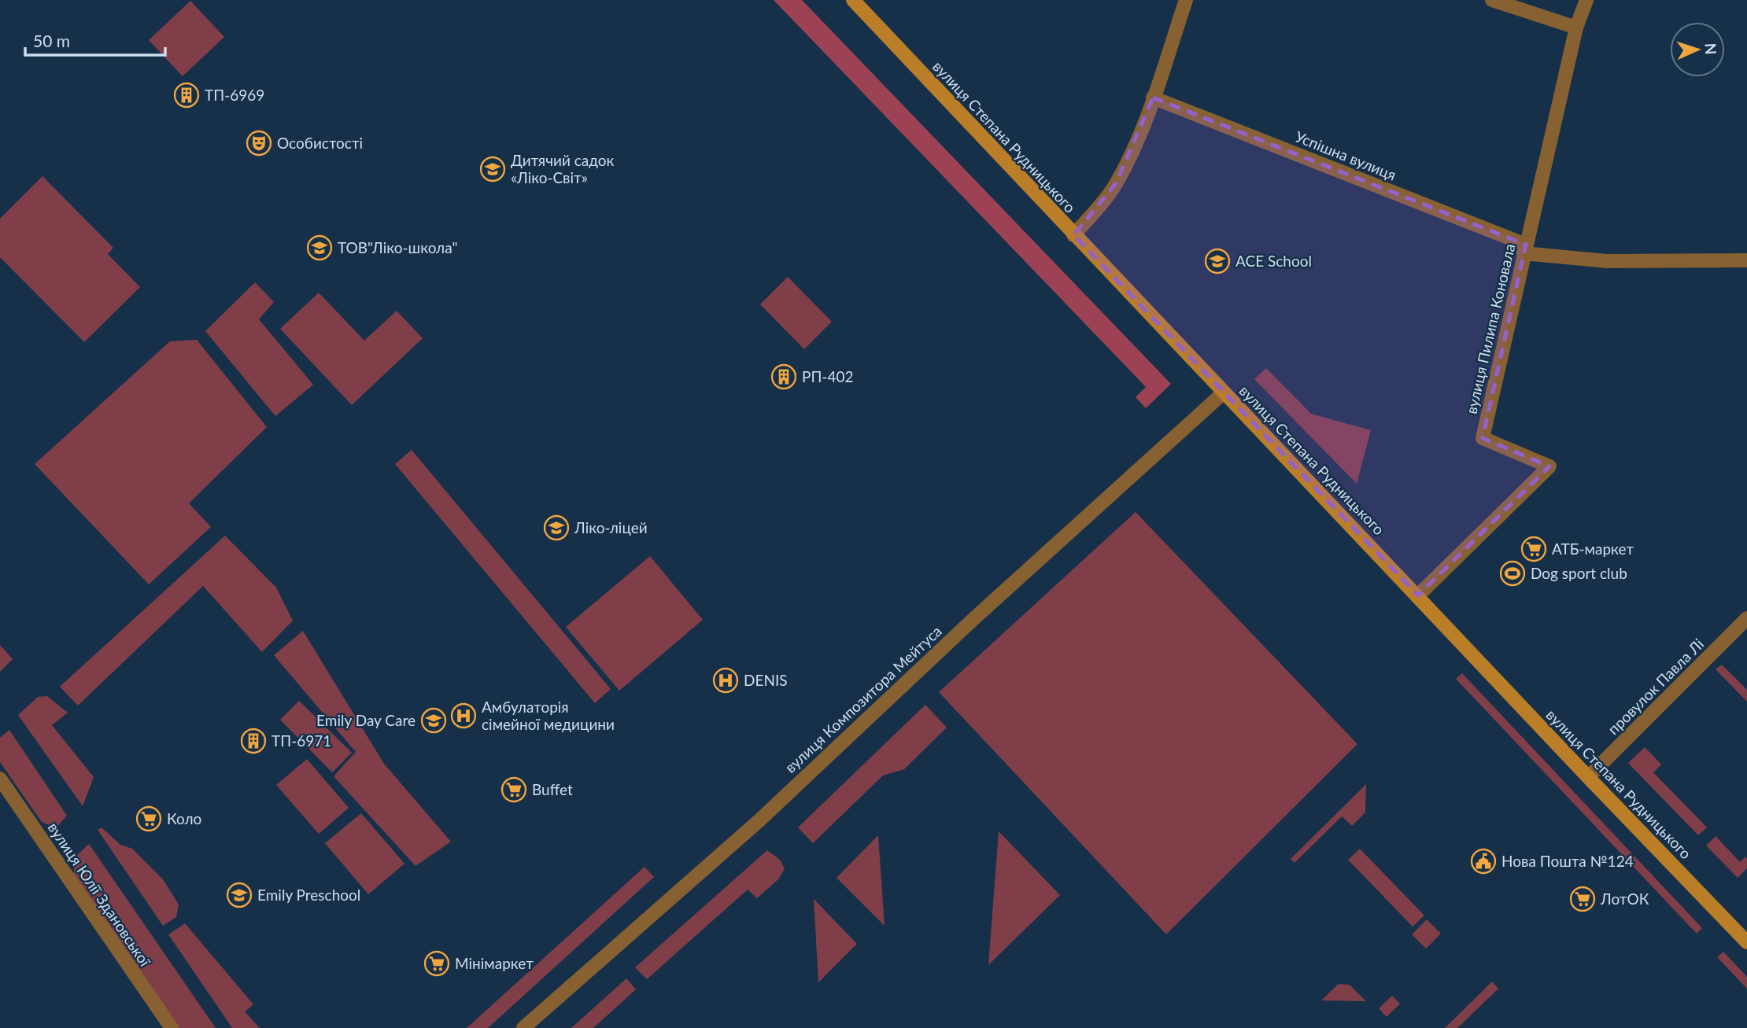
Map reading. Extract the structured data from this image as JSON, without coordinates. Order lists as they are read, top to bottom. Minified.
{"streets":{"main road":["вулиця Степана Рудницького"],"street":["Успішна вулиця","вулиця Пилипа Коновала","провулок Павла Лі","вулиця Композитора Мейтуса","вулиця Юлії Здановської"]},"crossings":[["вулиця Степана Рудницького","вулиця Пилипа Коновала"],["вулиця Степана Рудницького","провулок Павла Лі"],["вулиця Степана Рудницького","вулиця Композитора Мейтуса"],["Успішна вулиця","вулиця Пилипа Коновала"]],"places":{"building":["ТП-6969","РП-402","ТП-6971"],"theatre":["Особистості"],"school or university":["Дитячий садок «Ліко-Світ»","ТОВ\"Ліко-школа\"","ACE School","Ліко-ліцей","Emily Day Care","Emily Preschool"],"supermarket":["АТБ-маркет","Buffet","Коло","ЛотОК","Мінімаркет"],"sports":["Dog sport club"],"hospital":["DENIS","Амбулаторія сімейної медицини"],"public building":["Нова Пошта №124"]},"scale_bar":"50 m","north":"right"}
